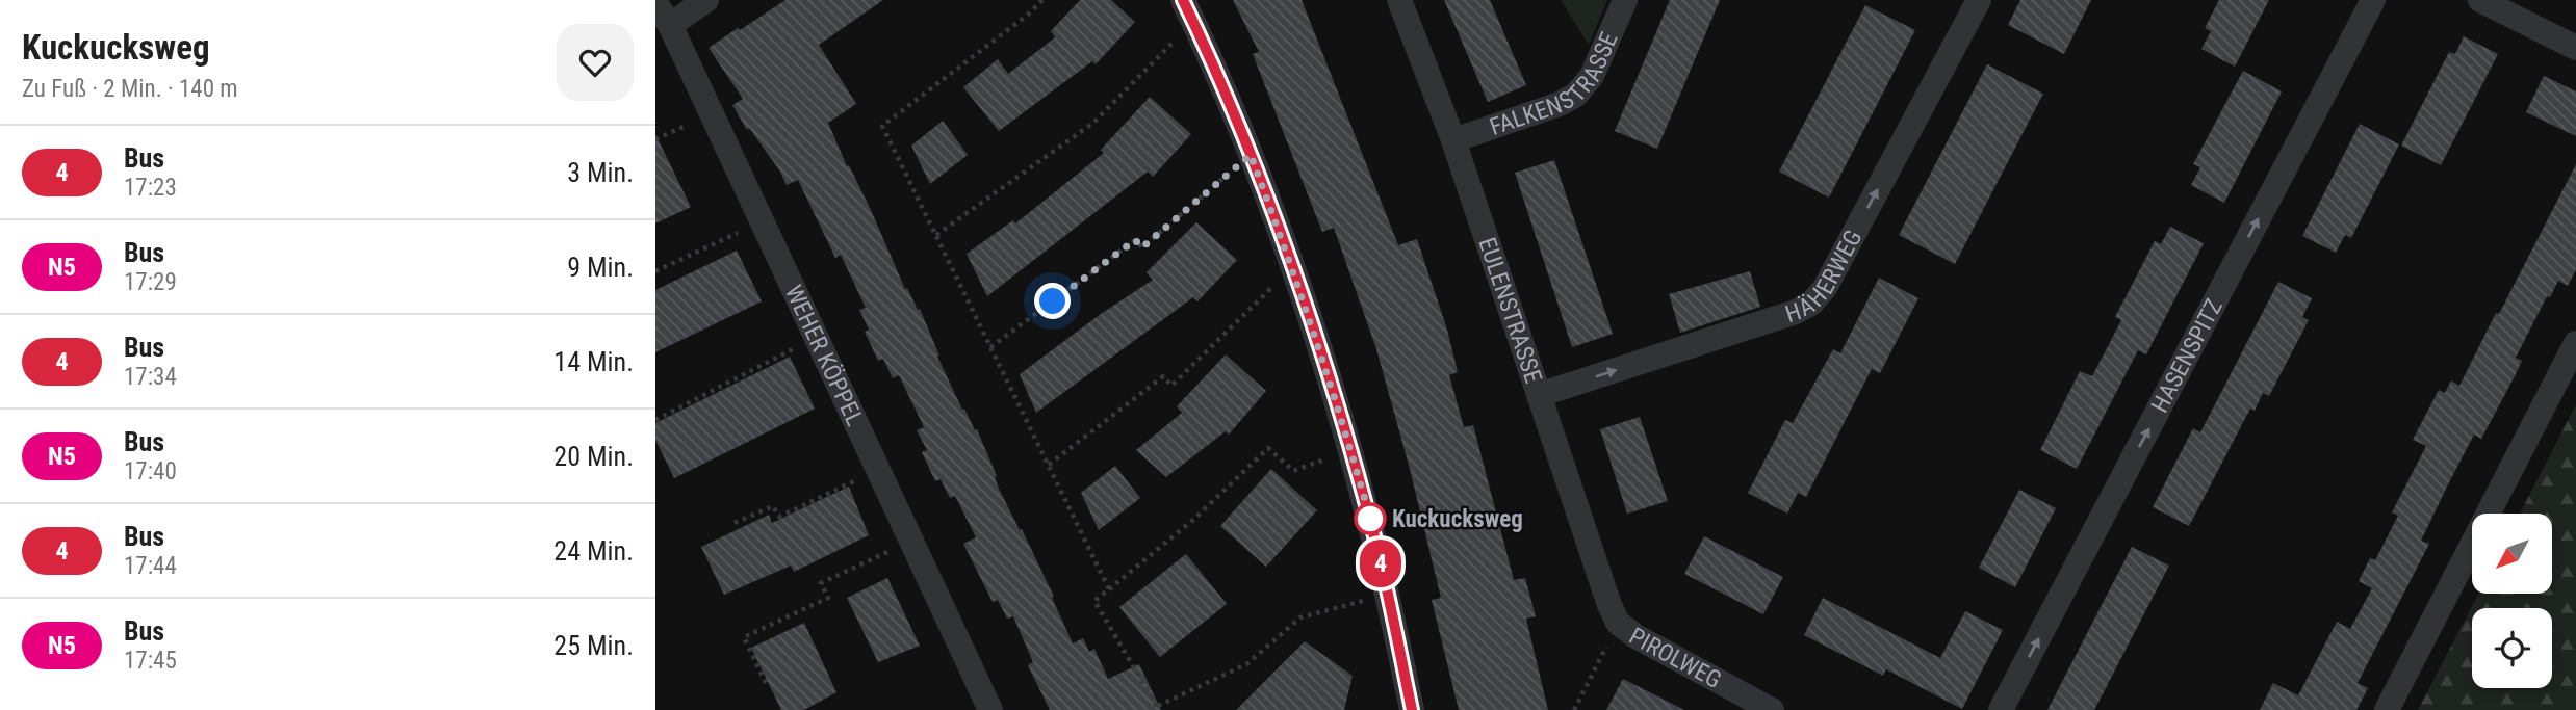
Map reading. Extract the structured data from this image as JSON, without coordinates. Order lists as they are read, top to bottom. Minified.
{"streets":{"street":["FALKENSTRASSE","HÄHERWEG","EULENSTRASSE","WEHER KÖPPEL","HASENSPITZ","PIROLWEG"]},"crossings":[["FALKENSTRASSE","EULENSTRASSE"],["HÄHERWEG","EULENSTRASSE"],["EULENSTRASSE","PIROLWEG"]],"one_way":["HÄHERWEG","HASENSPITZ"],"places":["Kuckucksweg"],"lines":["bus line 4"],"north":"bottom left","page":{"heading":["Kuckucksweg","Zu Fuß · 2 Min. · 140 m"],"on_map":"4","list":[{"mark":"4","name":"Bus","note":"17:23","value":"3 Min."},{"mark":"N5","name":"Bus","note":"17:29","value":"9 Min."},{"mark":"4","name":"Bus","note":"17:34","value":"14 Min."},{"mark":"N5","name":"Bus","note":"17:40","value":"20 Min."},{"mark":"4","name":"Bus","note":"17:44","value":"24 Min."},{"mark":"N5","name":"Bus","note":"17:45","value":"25 Min."}]}}
